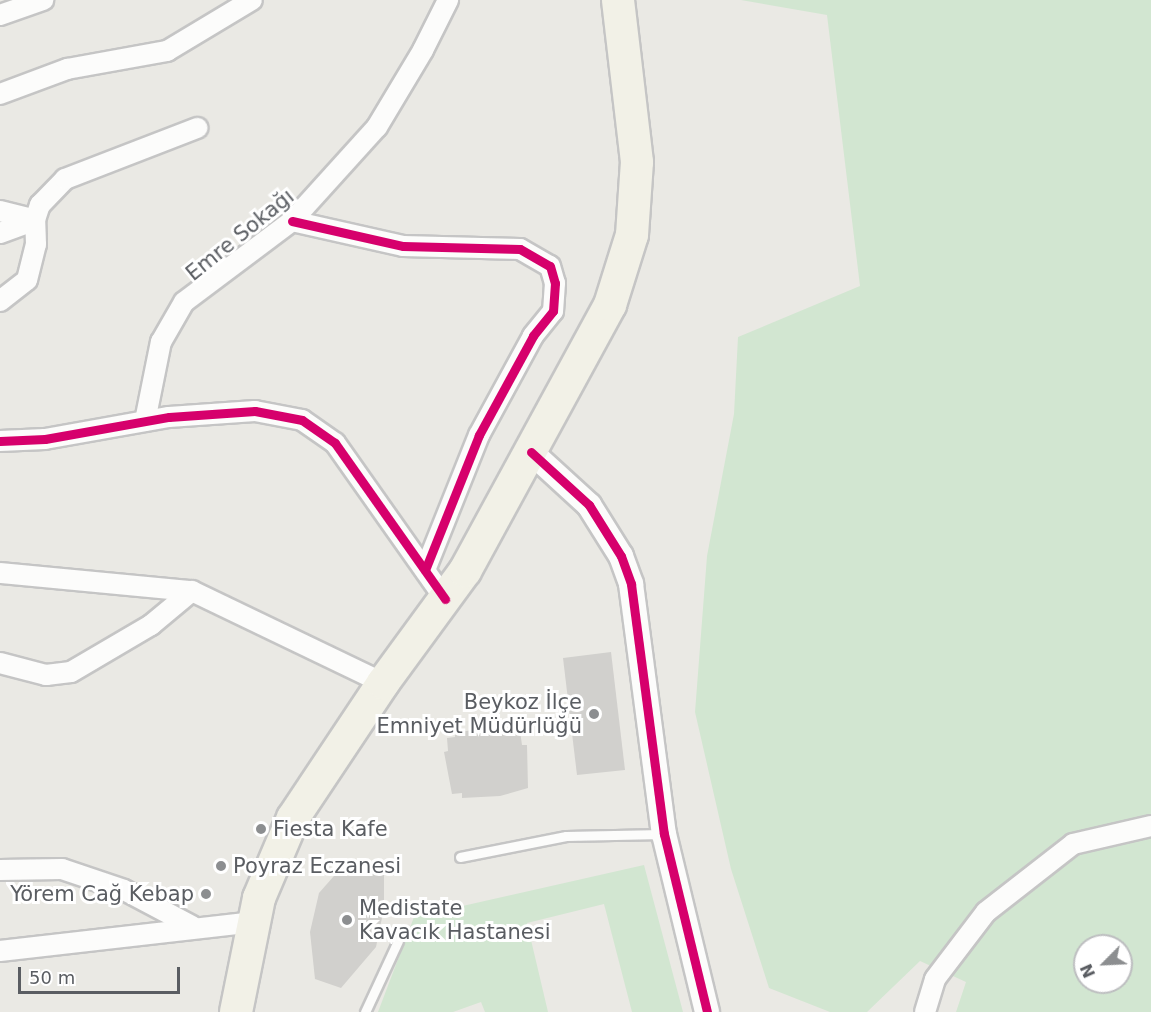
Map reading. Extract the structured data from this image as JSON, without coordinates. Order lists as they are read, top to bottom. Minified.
{"streets":{"street":["Emre Sokağı"]},"places":["Beykoz İlçe Emniyet Müdürlüğü","Fiesta Kafe","Poyraz Eczanesi","Yörem Cağ Kebap","Medistate Kavacık Hastanesi"],"scale_bar":"50 m","north":"bottom left"}
